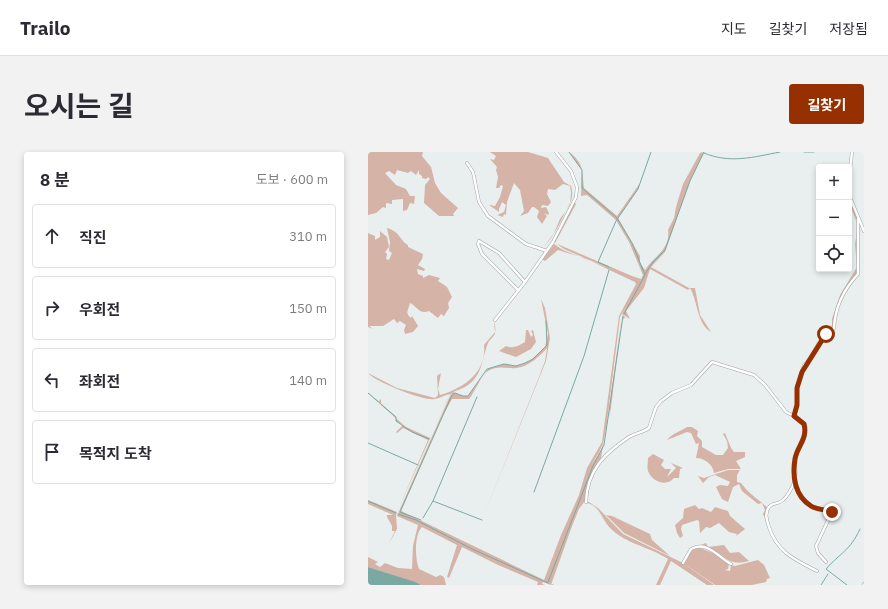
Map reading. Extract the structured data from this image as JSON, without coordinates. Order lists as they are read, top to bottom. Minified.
{"page":{"header":"Trailo","nav":["지도","길찾기","저장됨"],"title":"오시는 길","buttons":"길찾기","heading":["8 분","도보 · 600 m"],"map_buttons":["+","−"],"list":[["직진","310 m"],["우회전","150 m"],["좌회전","140 m"],"목적지 도착"]}}
